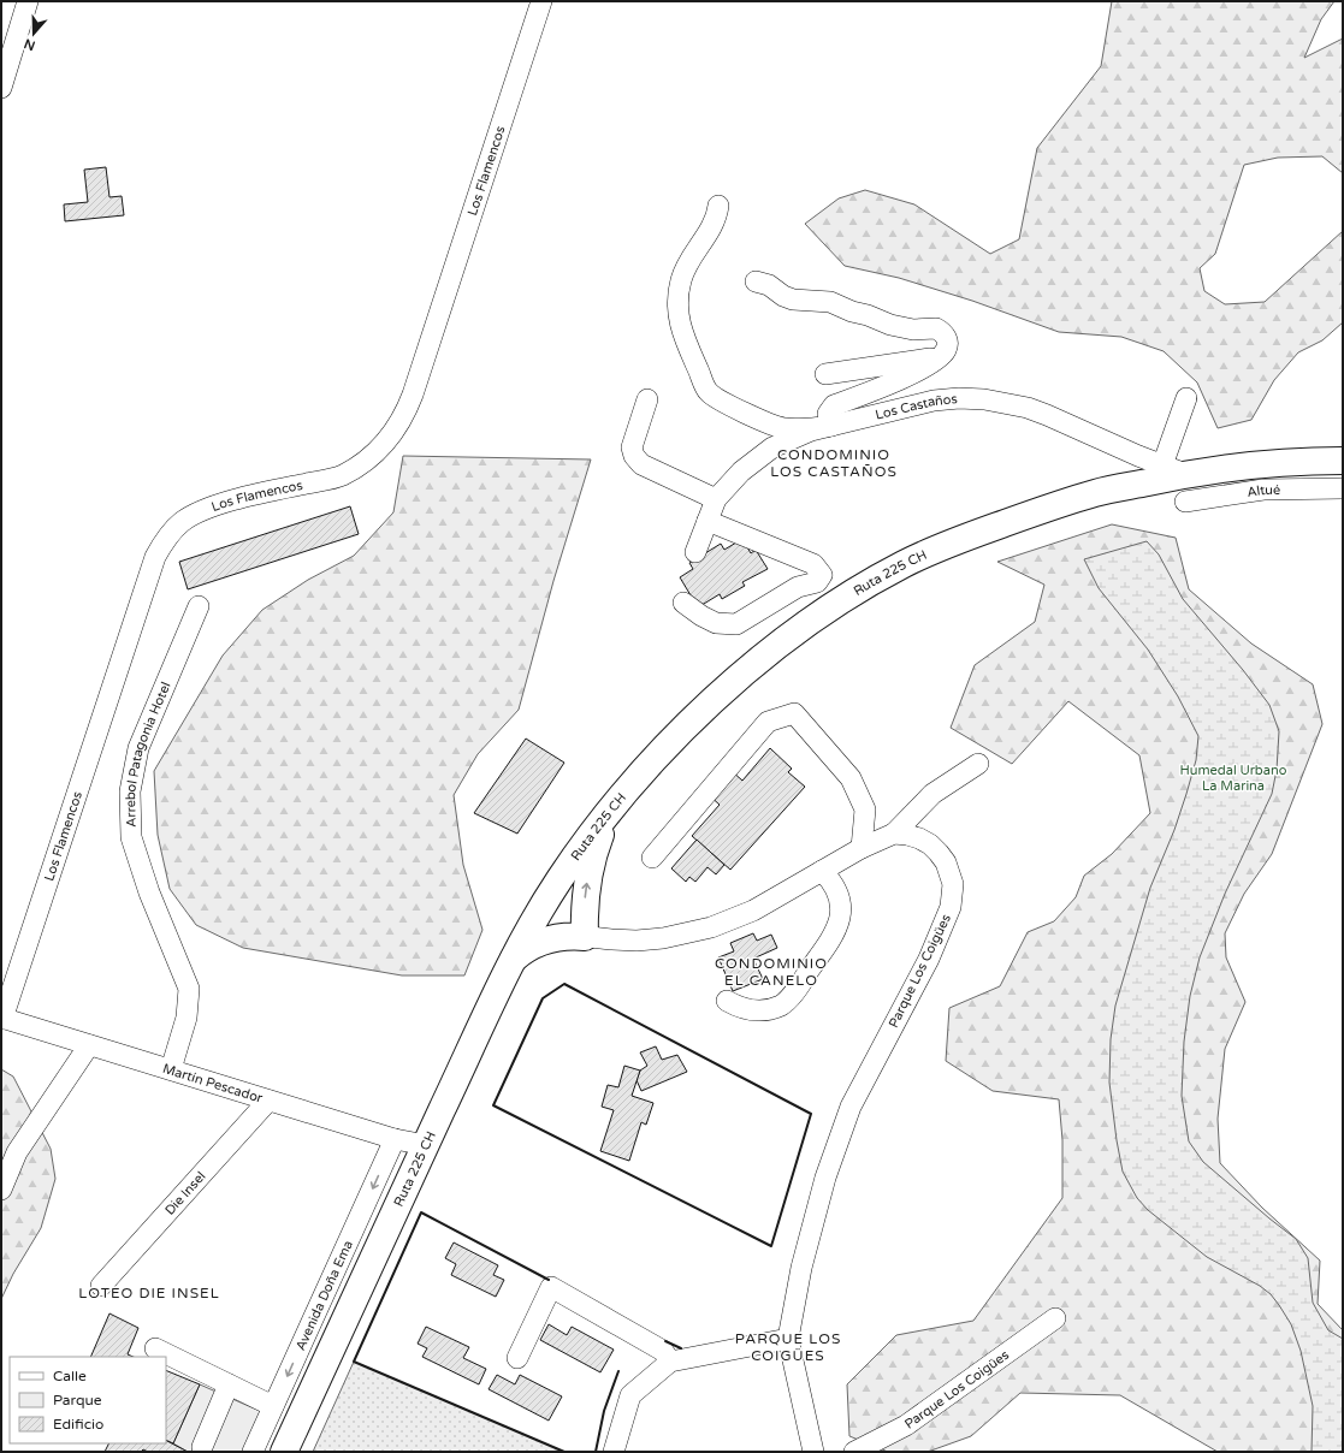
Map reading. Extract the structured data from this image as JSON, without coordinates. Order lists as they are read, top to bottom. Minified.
{"streets":{"main road":["Ruta 225 CH"],"street":["Los Flamencos","Los Castaños","Altué","Arrebol Patagonia Hotel","Parque Los Coigües","Martín Pescador","Die Insel","Avenida Doña Ema"]},"crossings":[["Los Flamencos","Martín Pescador"],["Los Castaños","Ruta 225 CH"],["Ruta 225 CH","Martín Pescador"],["Arrebol Patagonia Hotel","Martín Pescador"],["Martín Pescador","Die Insel"],["Martín Pescador","Avenida Doña Ema"]],"one_way":["Avenida Doña Ema"],"districts":["CONDOMINIO LOS CASTAÑOS","CONDOMINIO EL CANELO","LOTEO DIE INSEL","PARQUE LOS COIGÜES"],"parks":["Humedal Urbano La Marina"],"legend":["Calle","Parque","Edificio"],"north":"bottom"}
